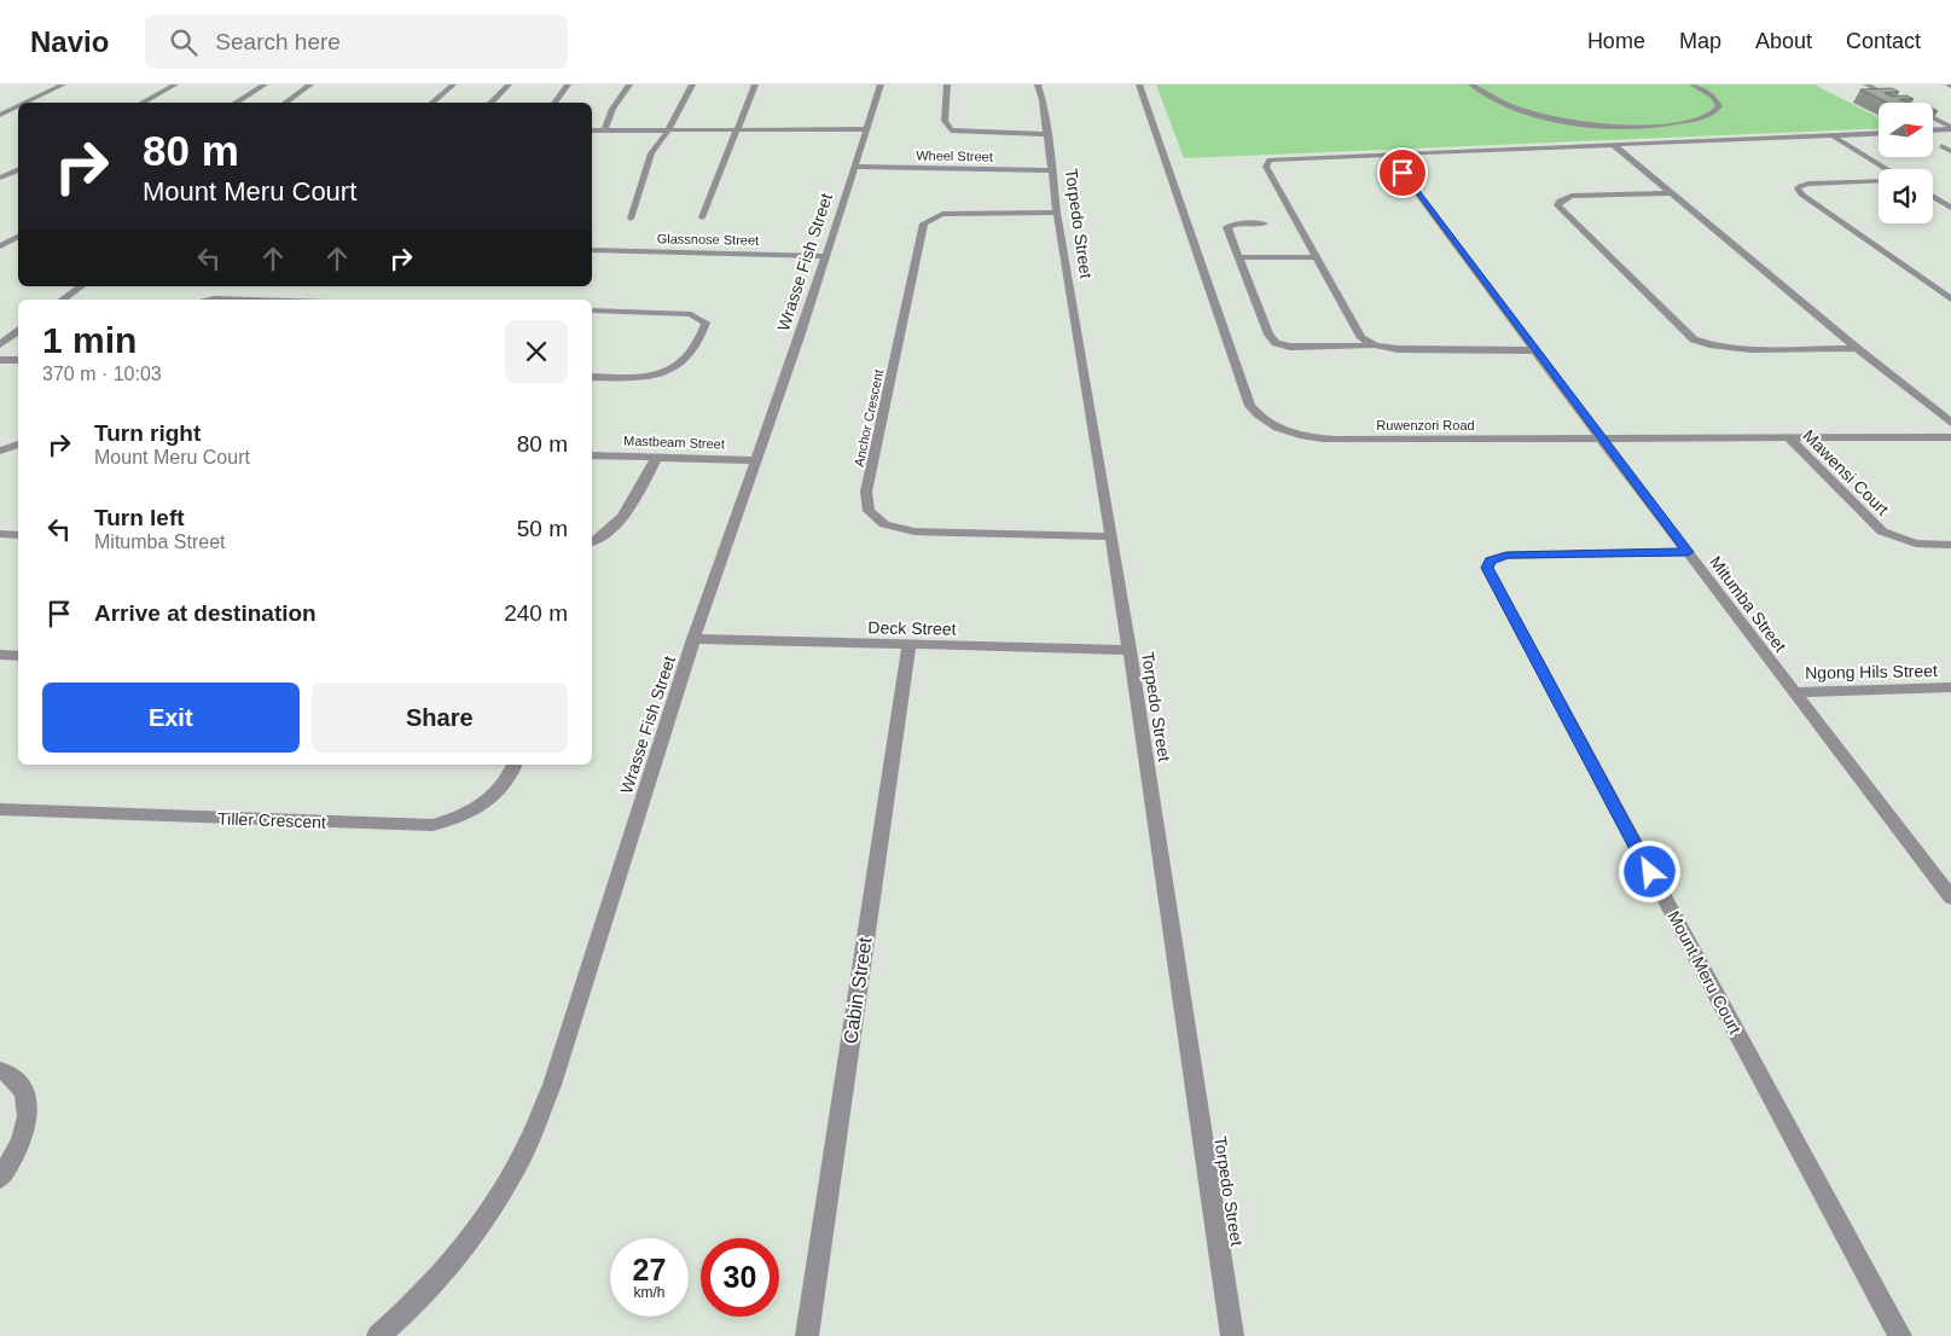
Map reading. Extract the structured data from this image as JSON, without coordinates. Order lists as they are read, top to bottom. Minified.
{"streets":{"street":["Wheel Street","Torpedo Street","Glassnose Street","Wrasse Fish Street","Anchor Crescent","Ruwenzori Road","Mastbeam Street","Mawensi Court","Mitumba Street","Deck Street","Ngong Hils Street","Tiller Crescent","Mount Meru Court","Cabin Street"]},"crossings":[["Wheel Street","Torpedo Street"],["Wheel Street","Wrasse Fish Street"],["Torpedo Street","Anchor Crescent"],["Torpedo Street","Deck Street"],["Glassnose Street","Wrasse Fish Street"],["Wrasse Fish Street","Mastbeam Street"],["Wrasse Fish Street","Deck Street"],["Ruwenzori Road","Mawensi Court"],["Ruwenzori Road","Mitumba Street"],["Mitumba Street","Ngong Hils Street"],["Mitumba Street","Mount Meru Court"],["Deck Street","Cabin Street"]],"north":"right","page":{"header":"Navio","search":"Search here","nav":["Home","Map","About","Contact"],"turn":["80 m","Mount Meru Court"],"heading":["1 min","370 m · 10:03"],"list":[{"name":"Turn right","note":"Mount Meru Court","value":"80 m"},{"name":"Turn left","note":"Mitumba Street","value":"50 m"},{"name":"Arrive at destination","value":"240 m"}],"buttons":["Exit","Share"],"speed":"27 km/h","limit":"30"}}
